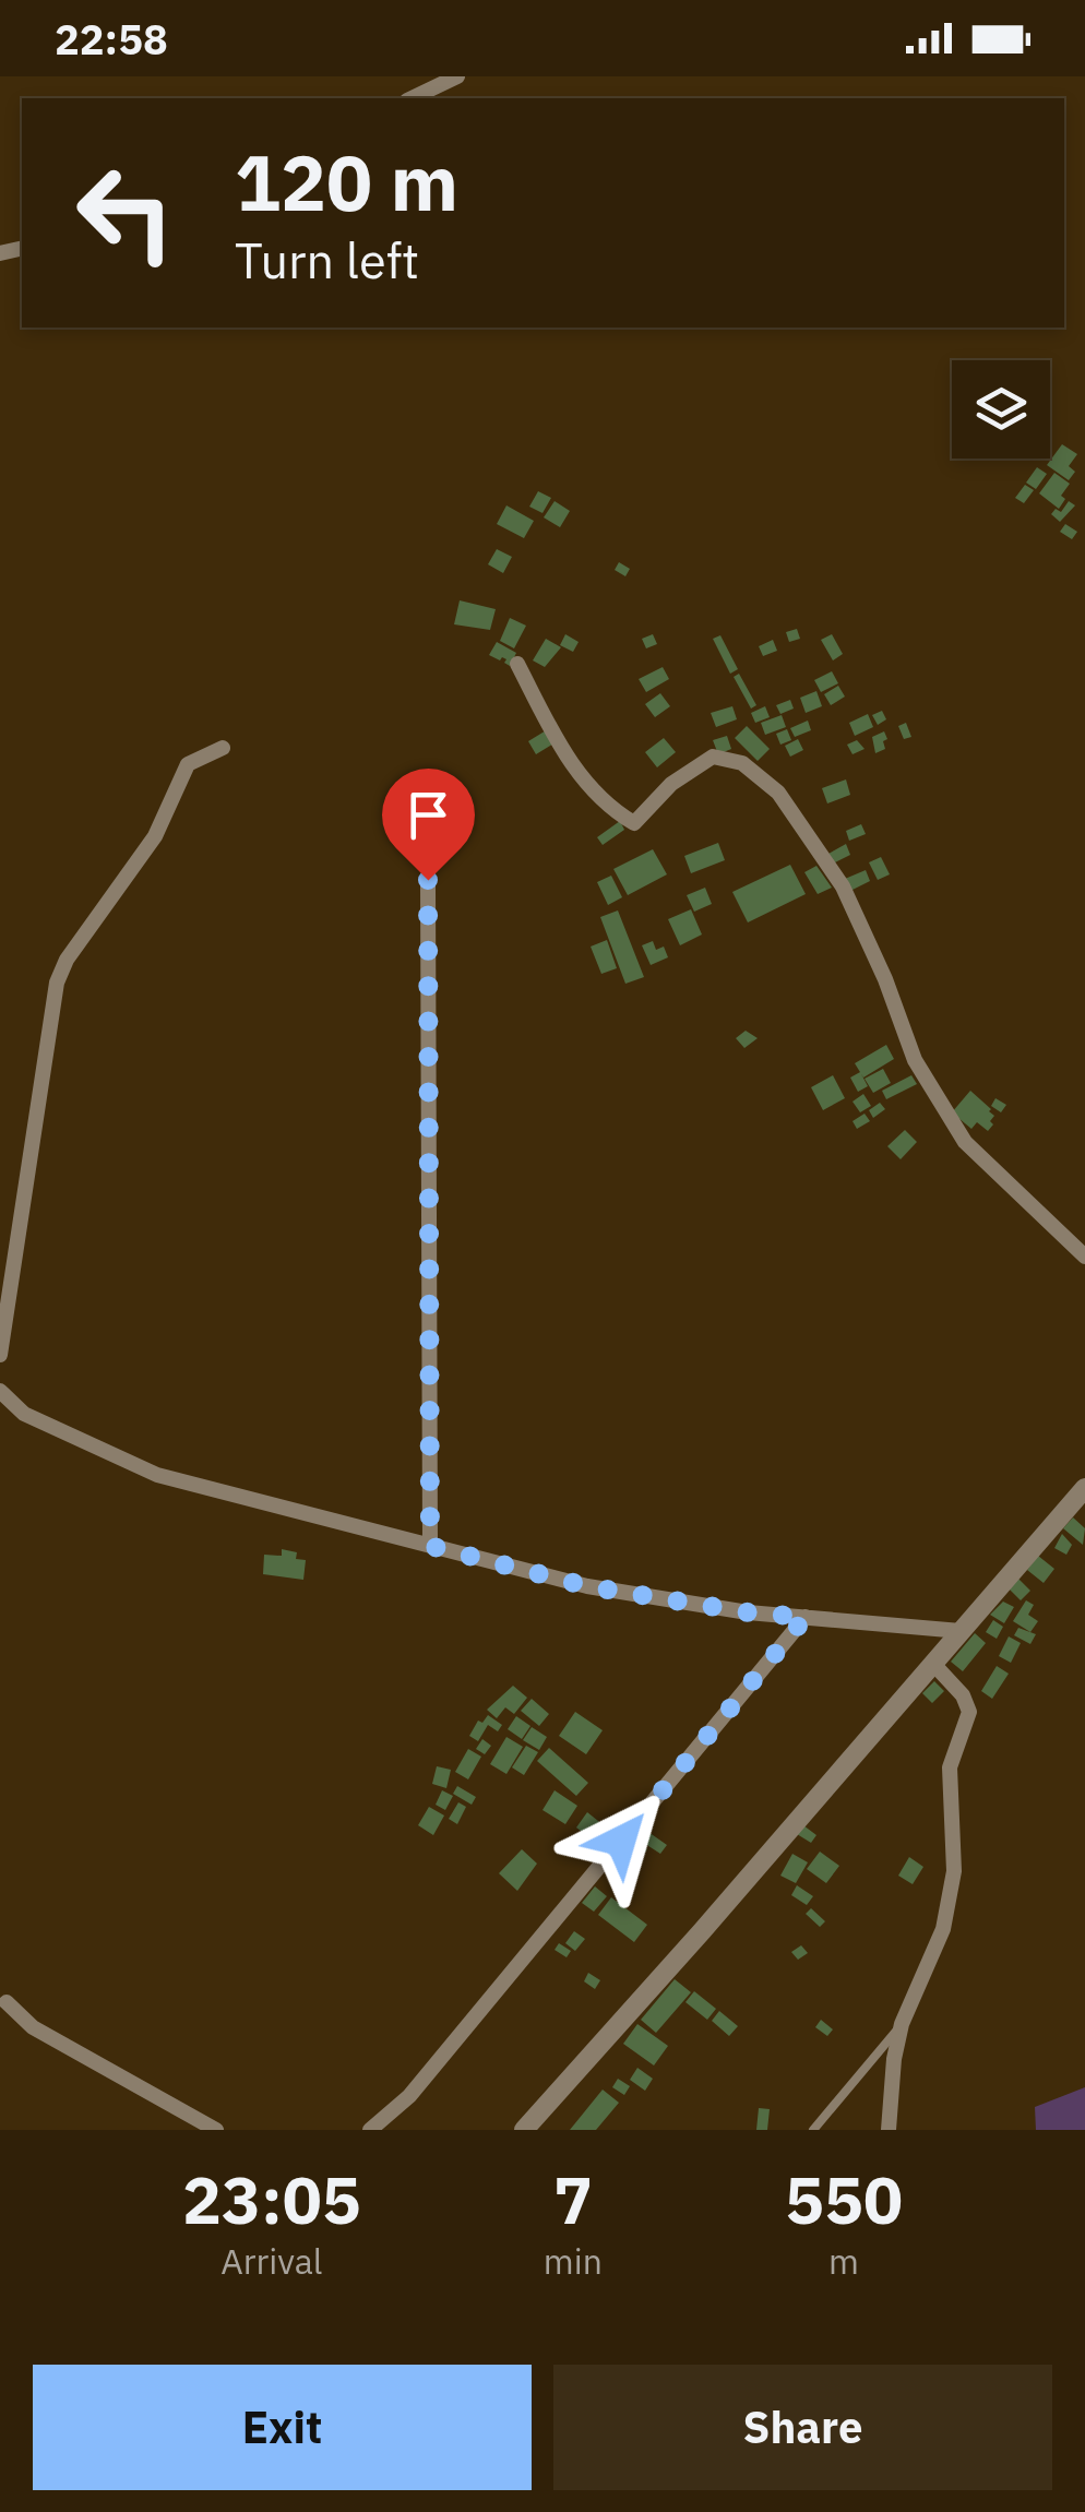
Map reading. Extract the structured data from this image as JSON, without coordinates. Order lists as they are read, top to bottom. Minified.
{"page":{"status":"22:58","turn":["120 m","Turn left"],"eta":["23:05","Arrival","7","min","550","m"],"buttons":["Exit","Share"]}}
